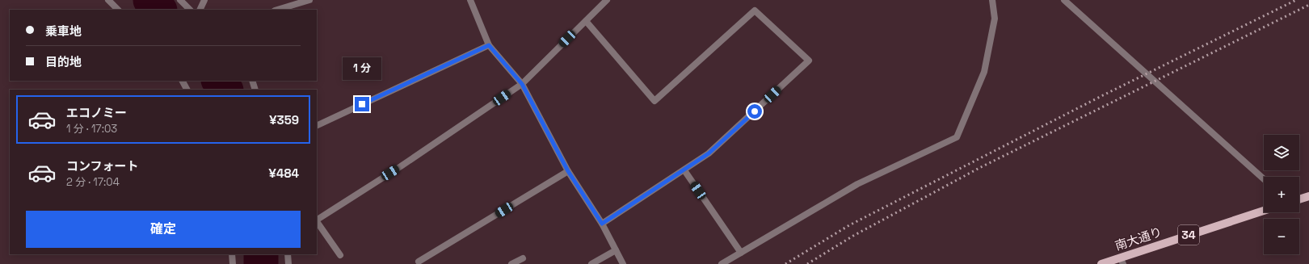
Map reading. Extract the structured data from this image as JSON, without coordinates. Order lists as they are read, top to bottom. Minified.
{"streets":{"main road":["34","南大通り"]},"page":{"banner":["乗車地","目的地"],"bubble":"1 分","list":[{"name":"エコノミー","note":"1 分 · 17:03","value":"¥359"},{"name":"コンフォート","note":"2 分 · 17:04","value":"¥484"}],"map_buttons":["+","−"],"buttons":"確定"}}
